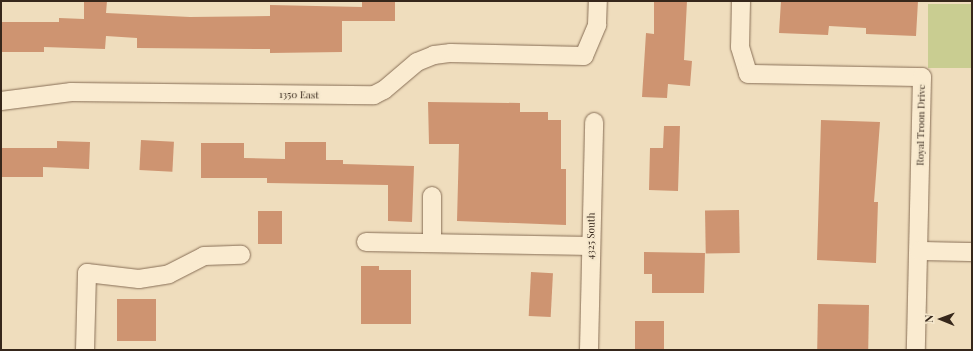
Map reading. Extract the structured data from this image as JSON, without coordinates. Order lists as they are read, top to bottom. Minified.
{"streets":{"street":["1350 East","Royal Troon Drive","4325 South"]},"north":"left"}
